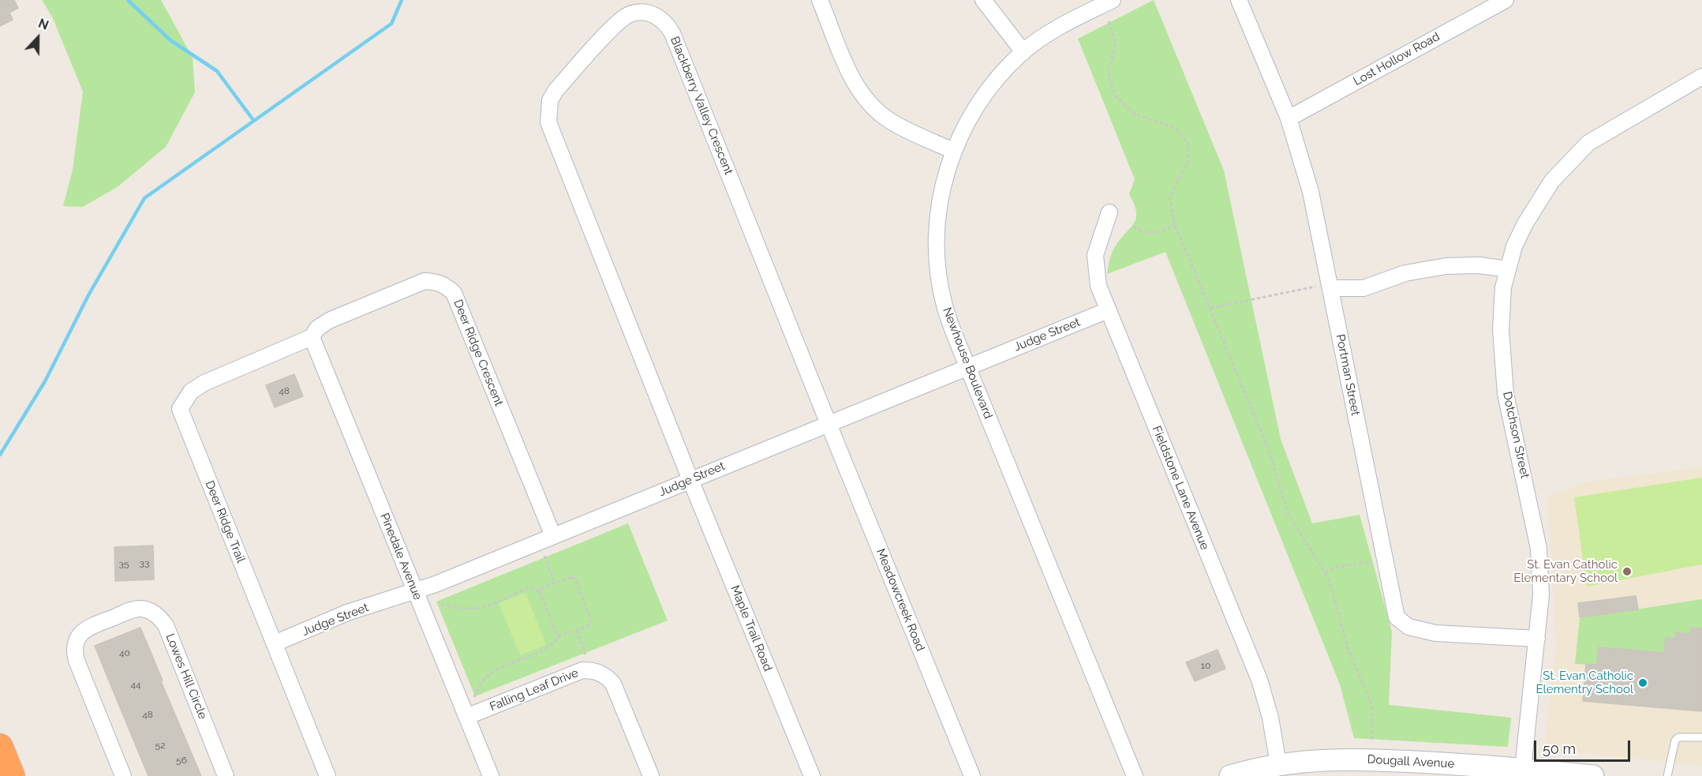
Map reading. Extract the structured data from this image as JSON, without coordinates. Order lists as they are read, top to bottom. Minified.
{"streets":{"street":["Lost Hollow Road","Blackberry Valley Crescent","Judge Street","Deer Ridge Crescent","Newhouse Boulevard","Portman Street","Dotchson Street","Fieldstone Lane Avenue","Deer Ridge Trail","Pinedale Avenue","Meadowcreek Road","Maple Trail Road","Lowes Hill Circle","Falling Leaf Drive","Dougall Avenue"]},"crossings":[["Lost Hollow Road","Portman Street"],["Blackberry Valley Crescent","Judge Street"],["Blackberry Valley Crescent","Meadowcreek Road"],["Blackberry Valley Crescent","Maple Trail Road"],["Judge Street","Deer Ridge Crescent"],["Judge Street","Newhouse Boulevard"],["Judge Street","Fieldstone Lane Avenue"],["Judge Street","Deer Ridge Trail"],["Judge Street","Pinedale Avenue"],["Judge Street","Meadowcreek Road"],["Judge Street","Maple Trail Road"],["Deer Ridge Crescent","Deer Ridge Trail"],["Deer Ridge Crescent","Pinedale Avenue"],["Portman Street","Dotchson Street"],["Dotchson Street","Dougall Avenue"],["Fieldstone Lane Avenue","Dougall Avenue"],["Deer Ridge Trail","Pinedale Avenue"],["Pinedale Avenue","Falling Leaf Drive"]],"places":["St. Evan Catholic Elementary School","St. Evan Catholic Elementry School"],"house_numbers":["48","33","35","40","10","44","48","52","56"],"scale_bar":"50 m","north":"top"}
